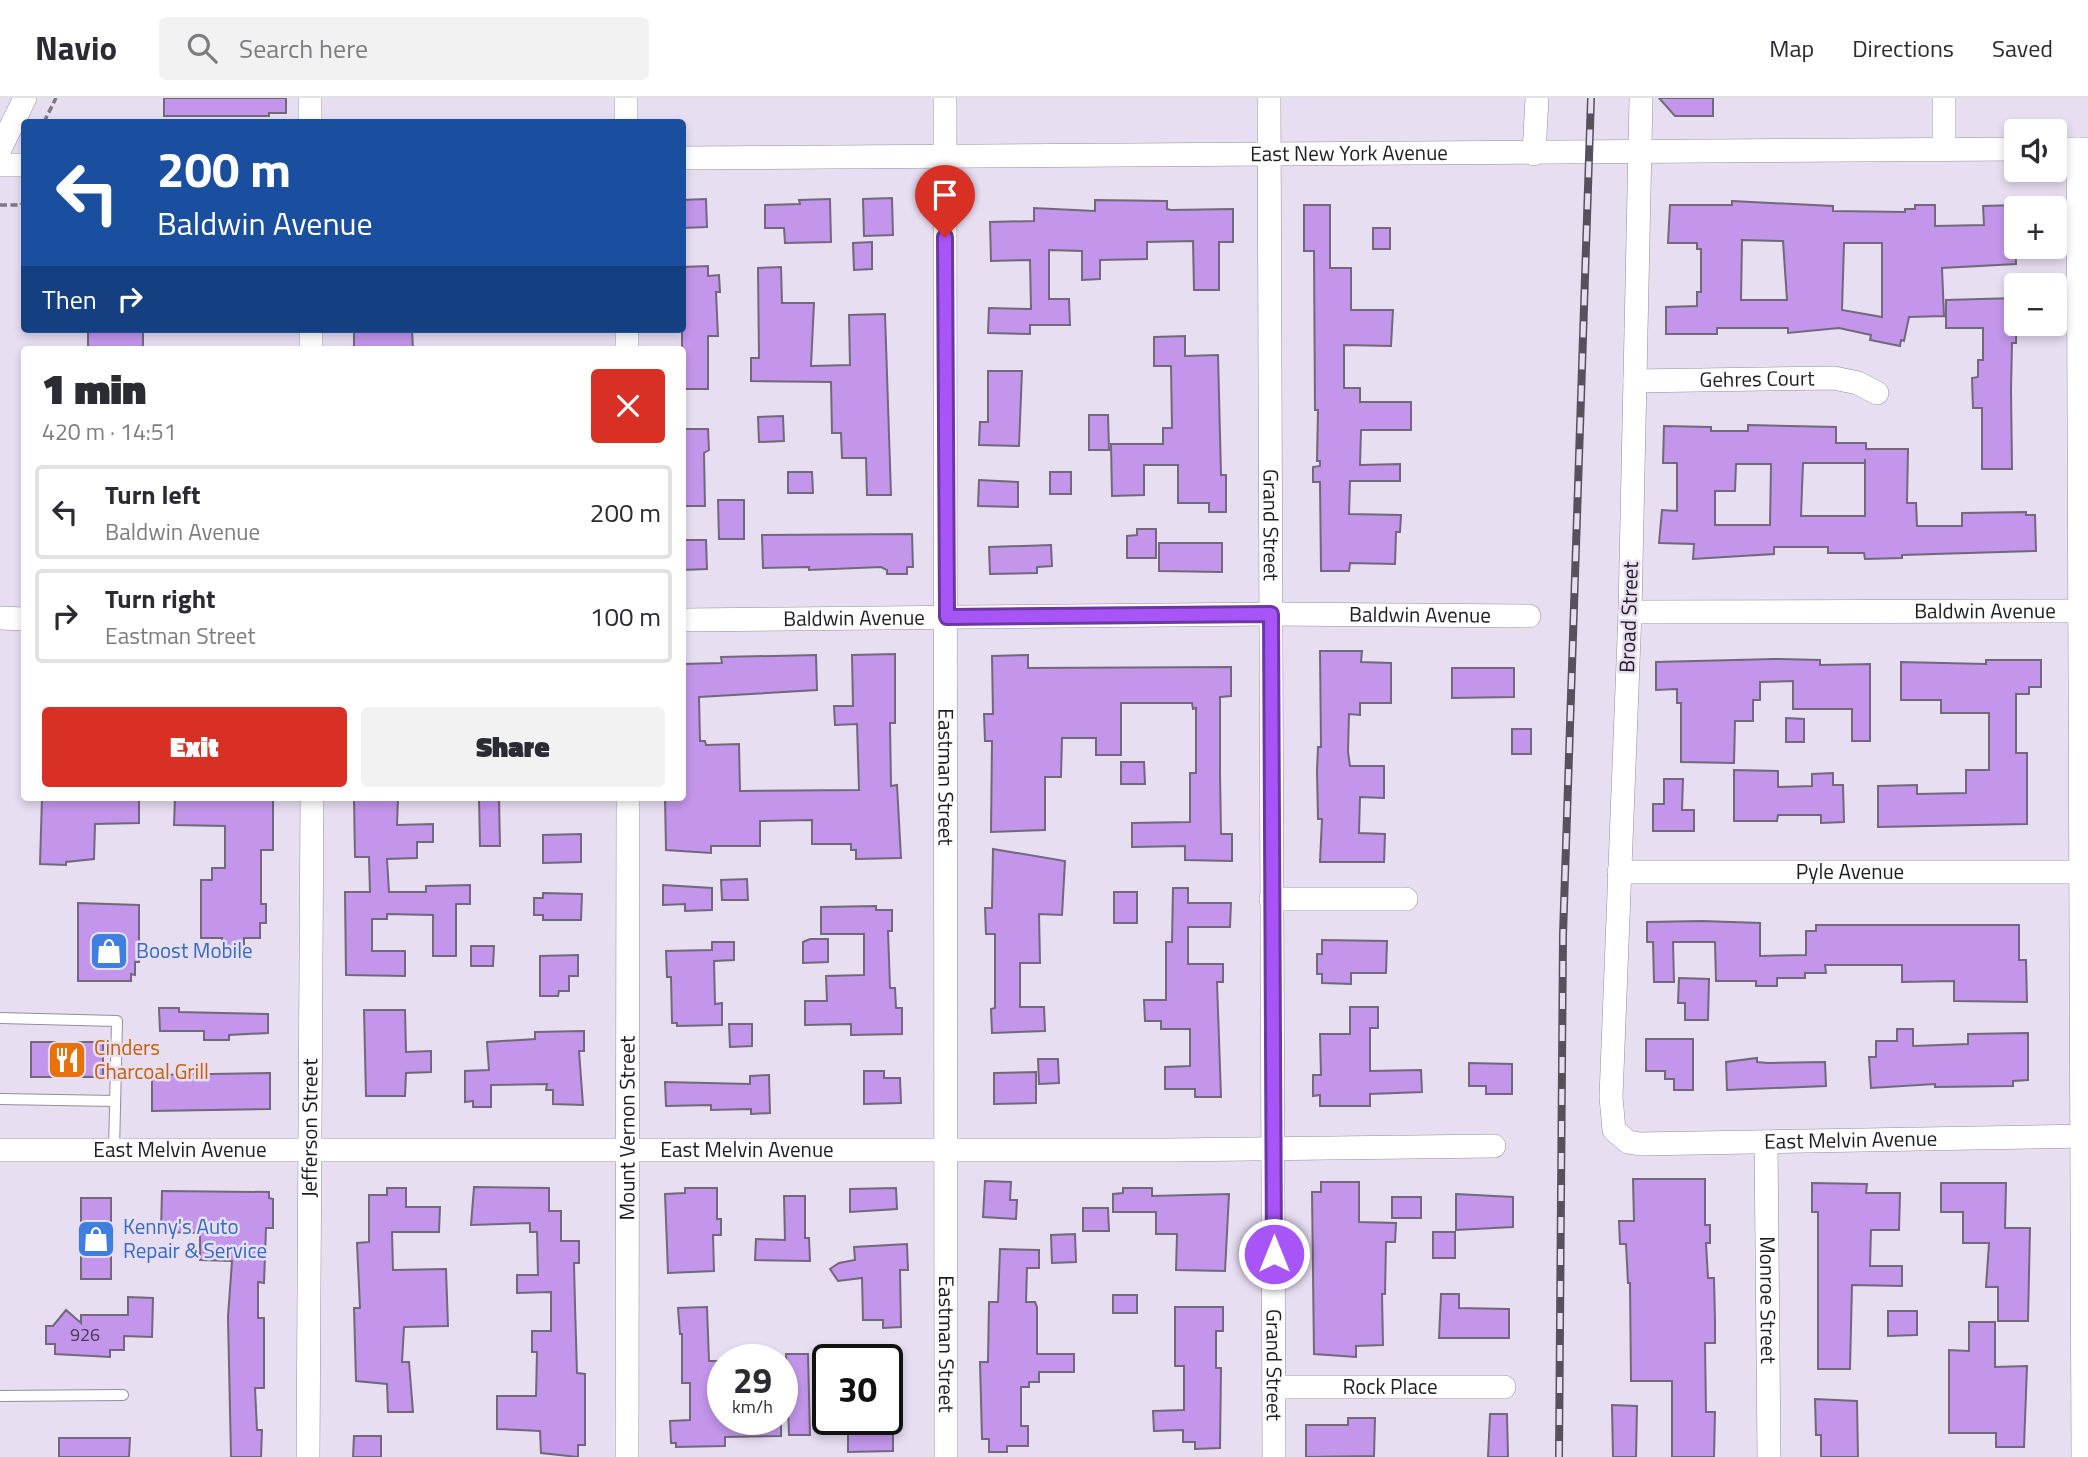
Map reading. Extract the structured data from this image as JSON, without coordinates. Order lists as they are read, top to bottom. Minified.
{"streets":{"street":["East New York Avenue","Gehres Court","Grand Street","Baldwin Avenue","Broad Street","Eastman Street","Pyle Avenue","Jefferson Street","Mount Vernon Street","East Melvin Avenue","Monroe Street","Rock Place"]},"crossings":[["East New York Avenue","Grand Street"],["East New York Avenue","Broad Street"],["East New York Avenue","Eastman Street"],["Gehres Court","Broad Street"],["Grand Street","Baldwin Avenue"],["Grand Street","East Melvin Avenue"],["Grand Street","Rock Place"],["Baldwin Avenue","Broad Street"],["Baldwin Avenue","Eastman Street"],["Broad Street","Pyle Avenue"],["Broad Street","East Melvin Avenue"],["Eastman Street","East Melvin Avenue"],["Jefferson Street","East Melvin Avenue"],["Mount Vernon Street","East Melvin Avenue"],["East Melvin Avenue","Monroe Street"]],"places":{"shop":["Boost Mobile","Kenny's Auto Repair & Service"],"restaurant":["Cinders Charcoal Grill"]},"house_numbers":["926"],"page":{"header":"Navio","search":"Search here","nav":["Map","Directions","Saved"],"map_buttons":["+","−"],"turn":["200 m","Baldwin Avenue"],"then":"Then","heading":["1 min","420 m · 14:51"],"list":[{"name":"Turn left","note":"Baldwin Avenue","value":"200 m"},{"name":"Turn right","note":"Eastman Street","value":"100 m"}],"buttons":["Exit","Share"],"speed":"29 km/h","limit":"30"}}
